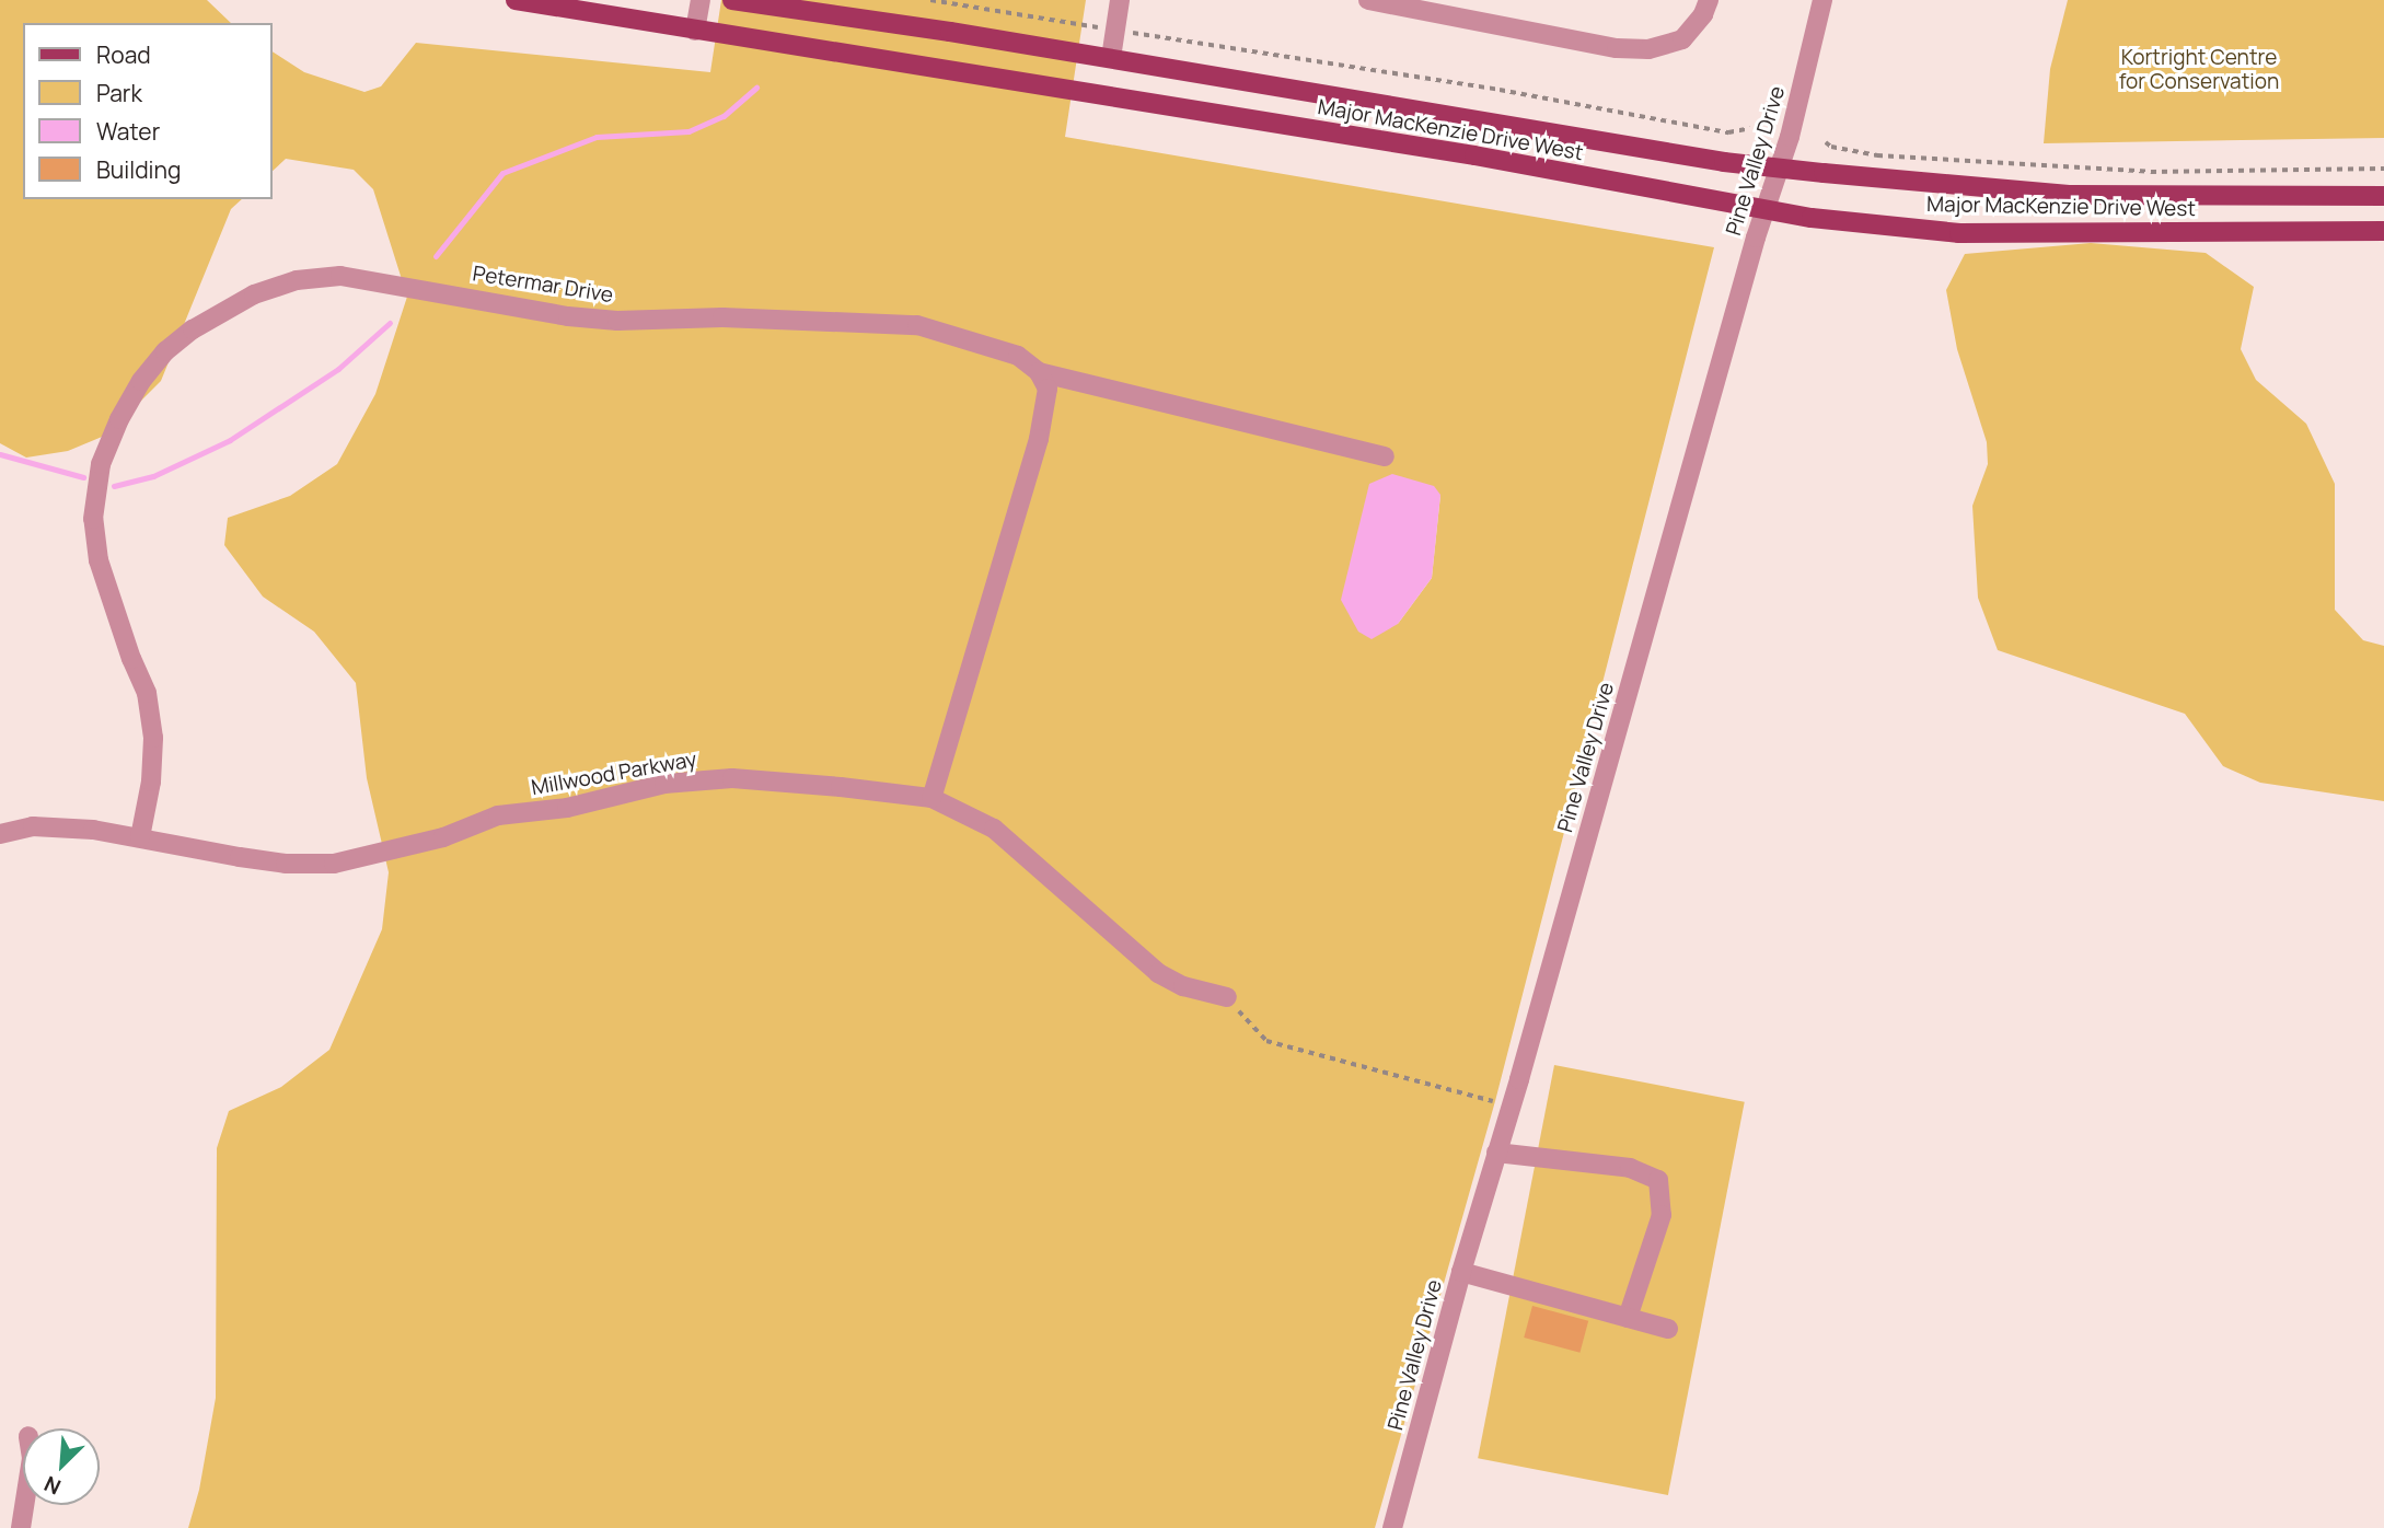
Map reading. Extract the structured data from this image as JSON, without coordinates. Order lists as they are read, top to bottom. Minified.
{"streets":{"main road":["Major MacKenzie Drive West"],"street":["Pine Valley Drive","Petermar Drive","Millwood Parkway"]},"crossings":[["Major MacKenzie Drive West","Pine Valley Drive"],["Petermar Drive","Millwood Parkway"]],"parks":["Kortright Centre for Conservation"],"legend":["Road","Park","Water","Building"],"north":"bottom left"}
